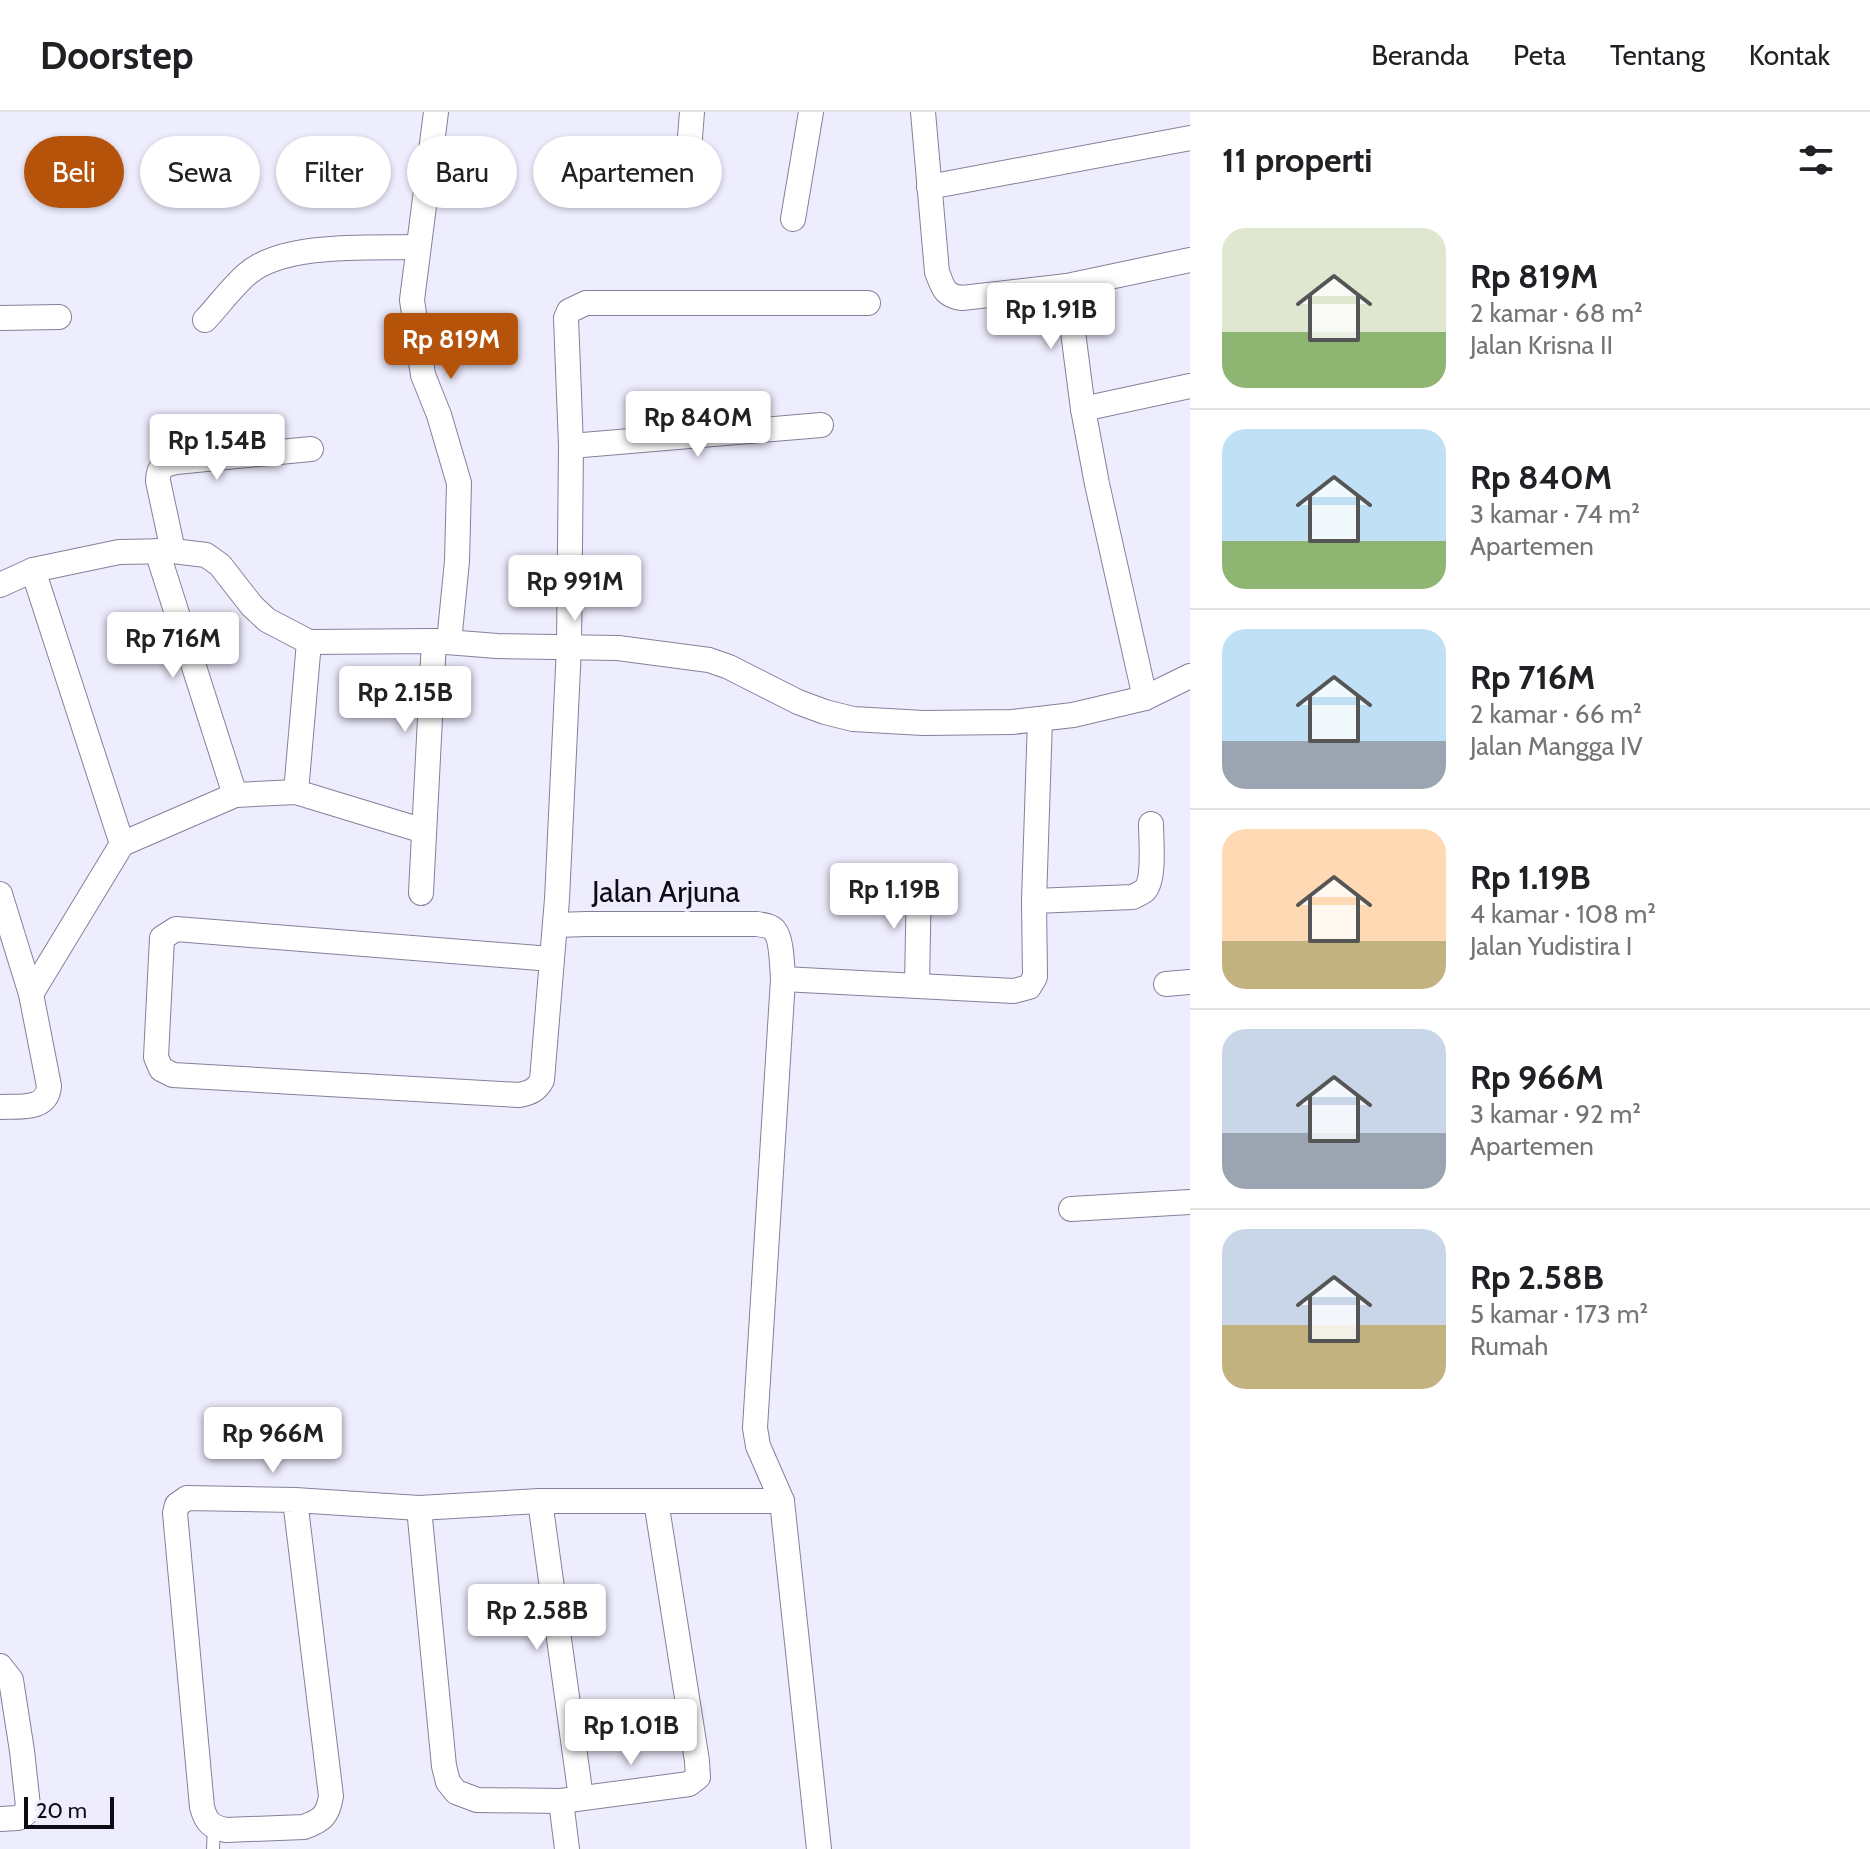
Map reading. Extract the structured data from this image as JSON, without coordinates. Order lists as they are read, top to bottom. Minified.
{"streets":{"street":["Jalan Arjuna"]},"scale_bar":"20 m","page":{"header":"Doorstep","nav":["Beranda","Peta","Tentang","Kontak"],"heading":"11 properti","chip":["Beli","Sewa","Filter","Baru","Apartemen"],"list":[{"name":"Rp 819M","note":"2 kamar · 68 m² · Jalan Krisna II"},{"name":"Rp 840M","note":"3 kamar · 74 m² · Apartemen"},{"name":"Rp 716M","note":"2 kamar · 66 m² · Jalan Mangga IV"},{"name":"Rp 1.19B","note":"4 kamar · 108 m² · Jalan Yudistira I"},{"name":"Rp 966M","note":"3 kamar · 92 m² · Apartemen"},{"name":"Rp 2.58B","note":"5 kamar · 173 m² · Rumah"}],"price":["Rp 1.91B","Rp 819M","Rp 840M","Rp 1.54B","Rp 991M","Rp 716M","Rp 2.15B","Rp 1.19B","Rp 966M","Rp 2.58B","Rp 1.01B"],"scale":"20 m"}}
